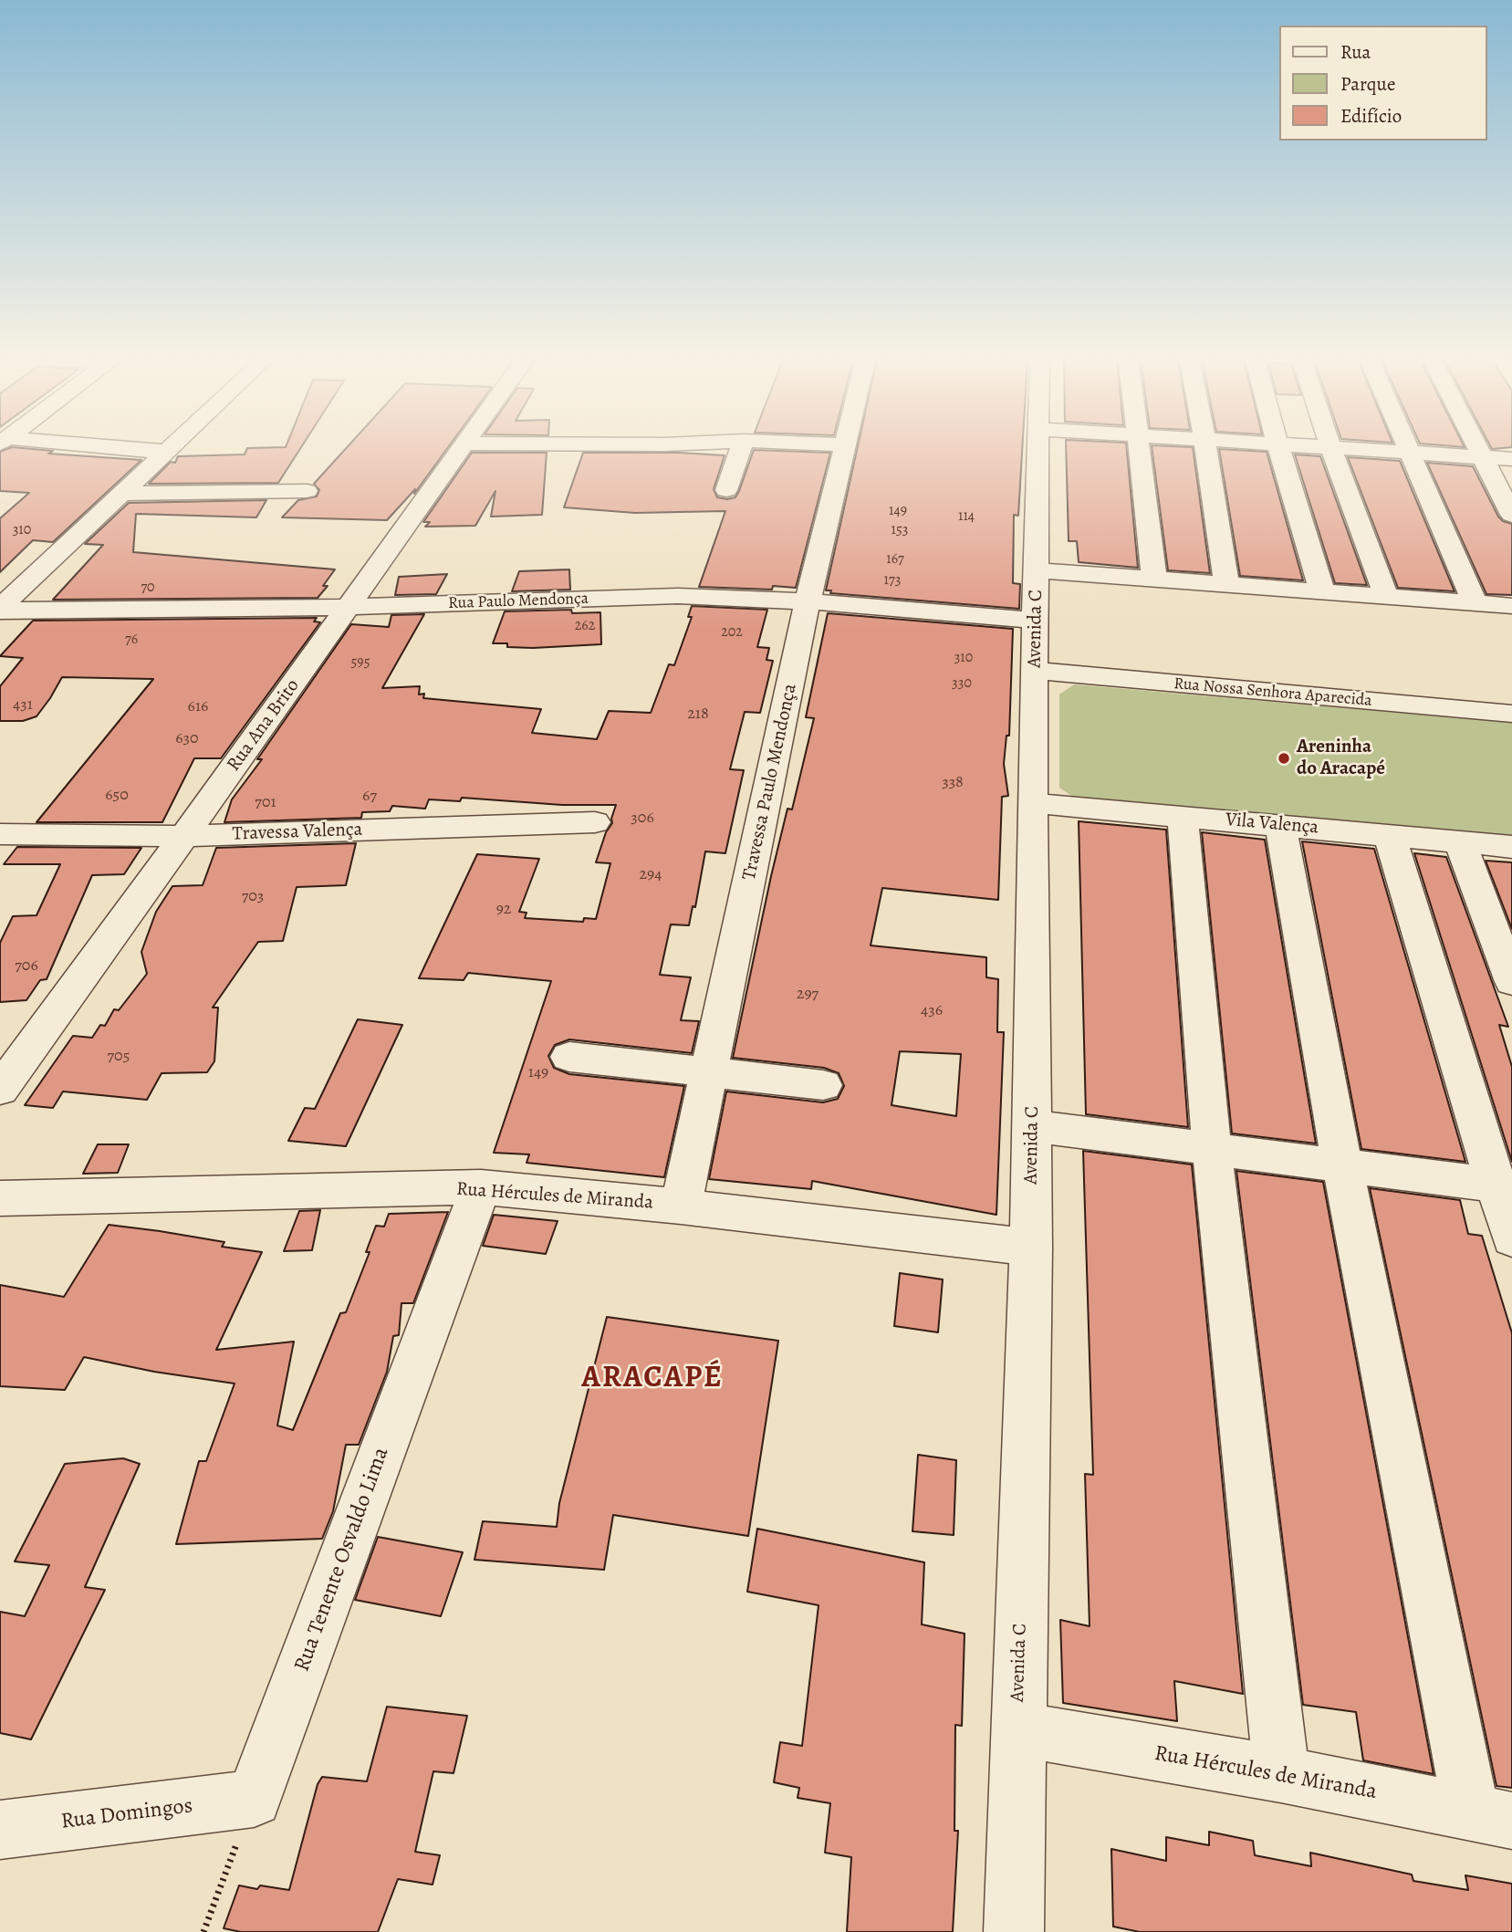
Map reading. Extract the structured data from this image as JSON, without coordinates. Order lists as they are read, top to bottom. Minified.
{"streets":{"street":["Rua Paulo Mendonça","Avenida C","Rua Nossa Senhora Aparecida","Rua Ana Brito","Travessa Paulo Mendonça","Vila Valença","Travessa Valença","Rua Hércules de Miranda","Rua Tenente Osvaldo Lima","Rua Domingos"]},"crossings":[["Rua Paulo Mendonça","Avenida C"],["Rua Paulo Mendonça","Rua Ana Brito"],["Rua Paulo Mendonça","Travessa Paulo Mendonça"],["Avenida C","Rua Nossa Senhora Aparecida"],["Avenida C","Vila Valença"],["Avenida C","Rua Hércules de Miranda"],["Rua Ana Brito","Travessa Valença"],["Travessa Paulo Mendonça","Rua Hércules de Miranda"],["Rua Hércules de Miranda","Rua Tenente Osvaldo Lima"],["Rua Tenente Osvaldo Lima","Rua Domingos"]],"districts":["ARACAPÉ"],"places":["Areninha do Aracapé"],"house_numbers":["149","114","310","153","167","173","70","262","202","76","310","595","330","431","616","218","630","338","650","67","701","306","294","703","92","706","297","436","705","149"],"legend":["Rua","Parque","Edifício"]}
